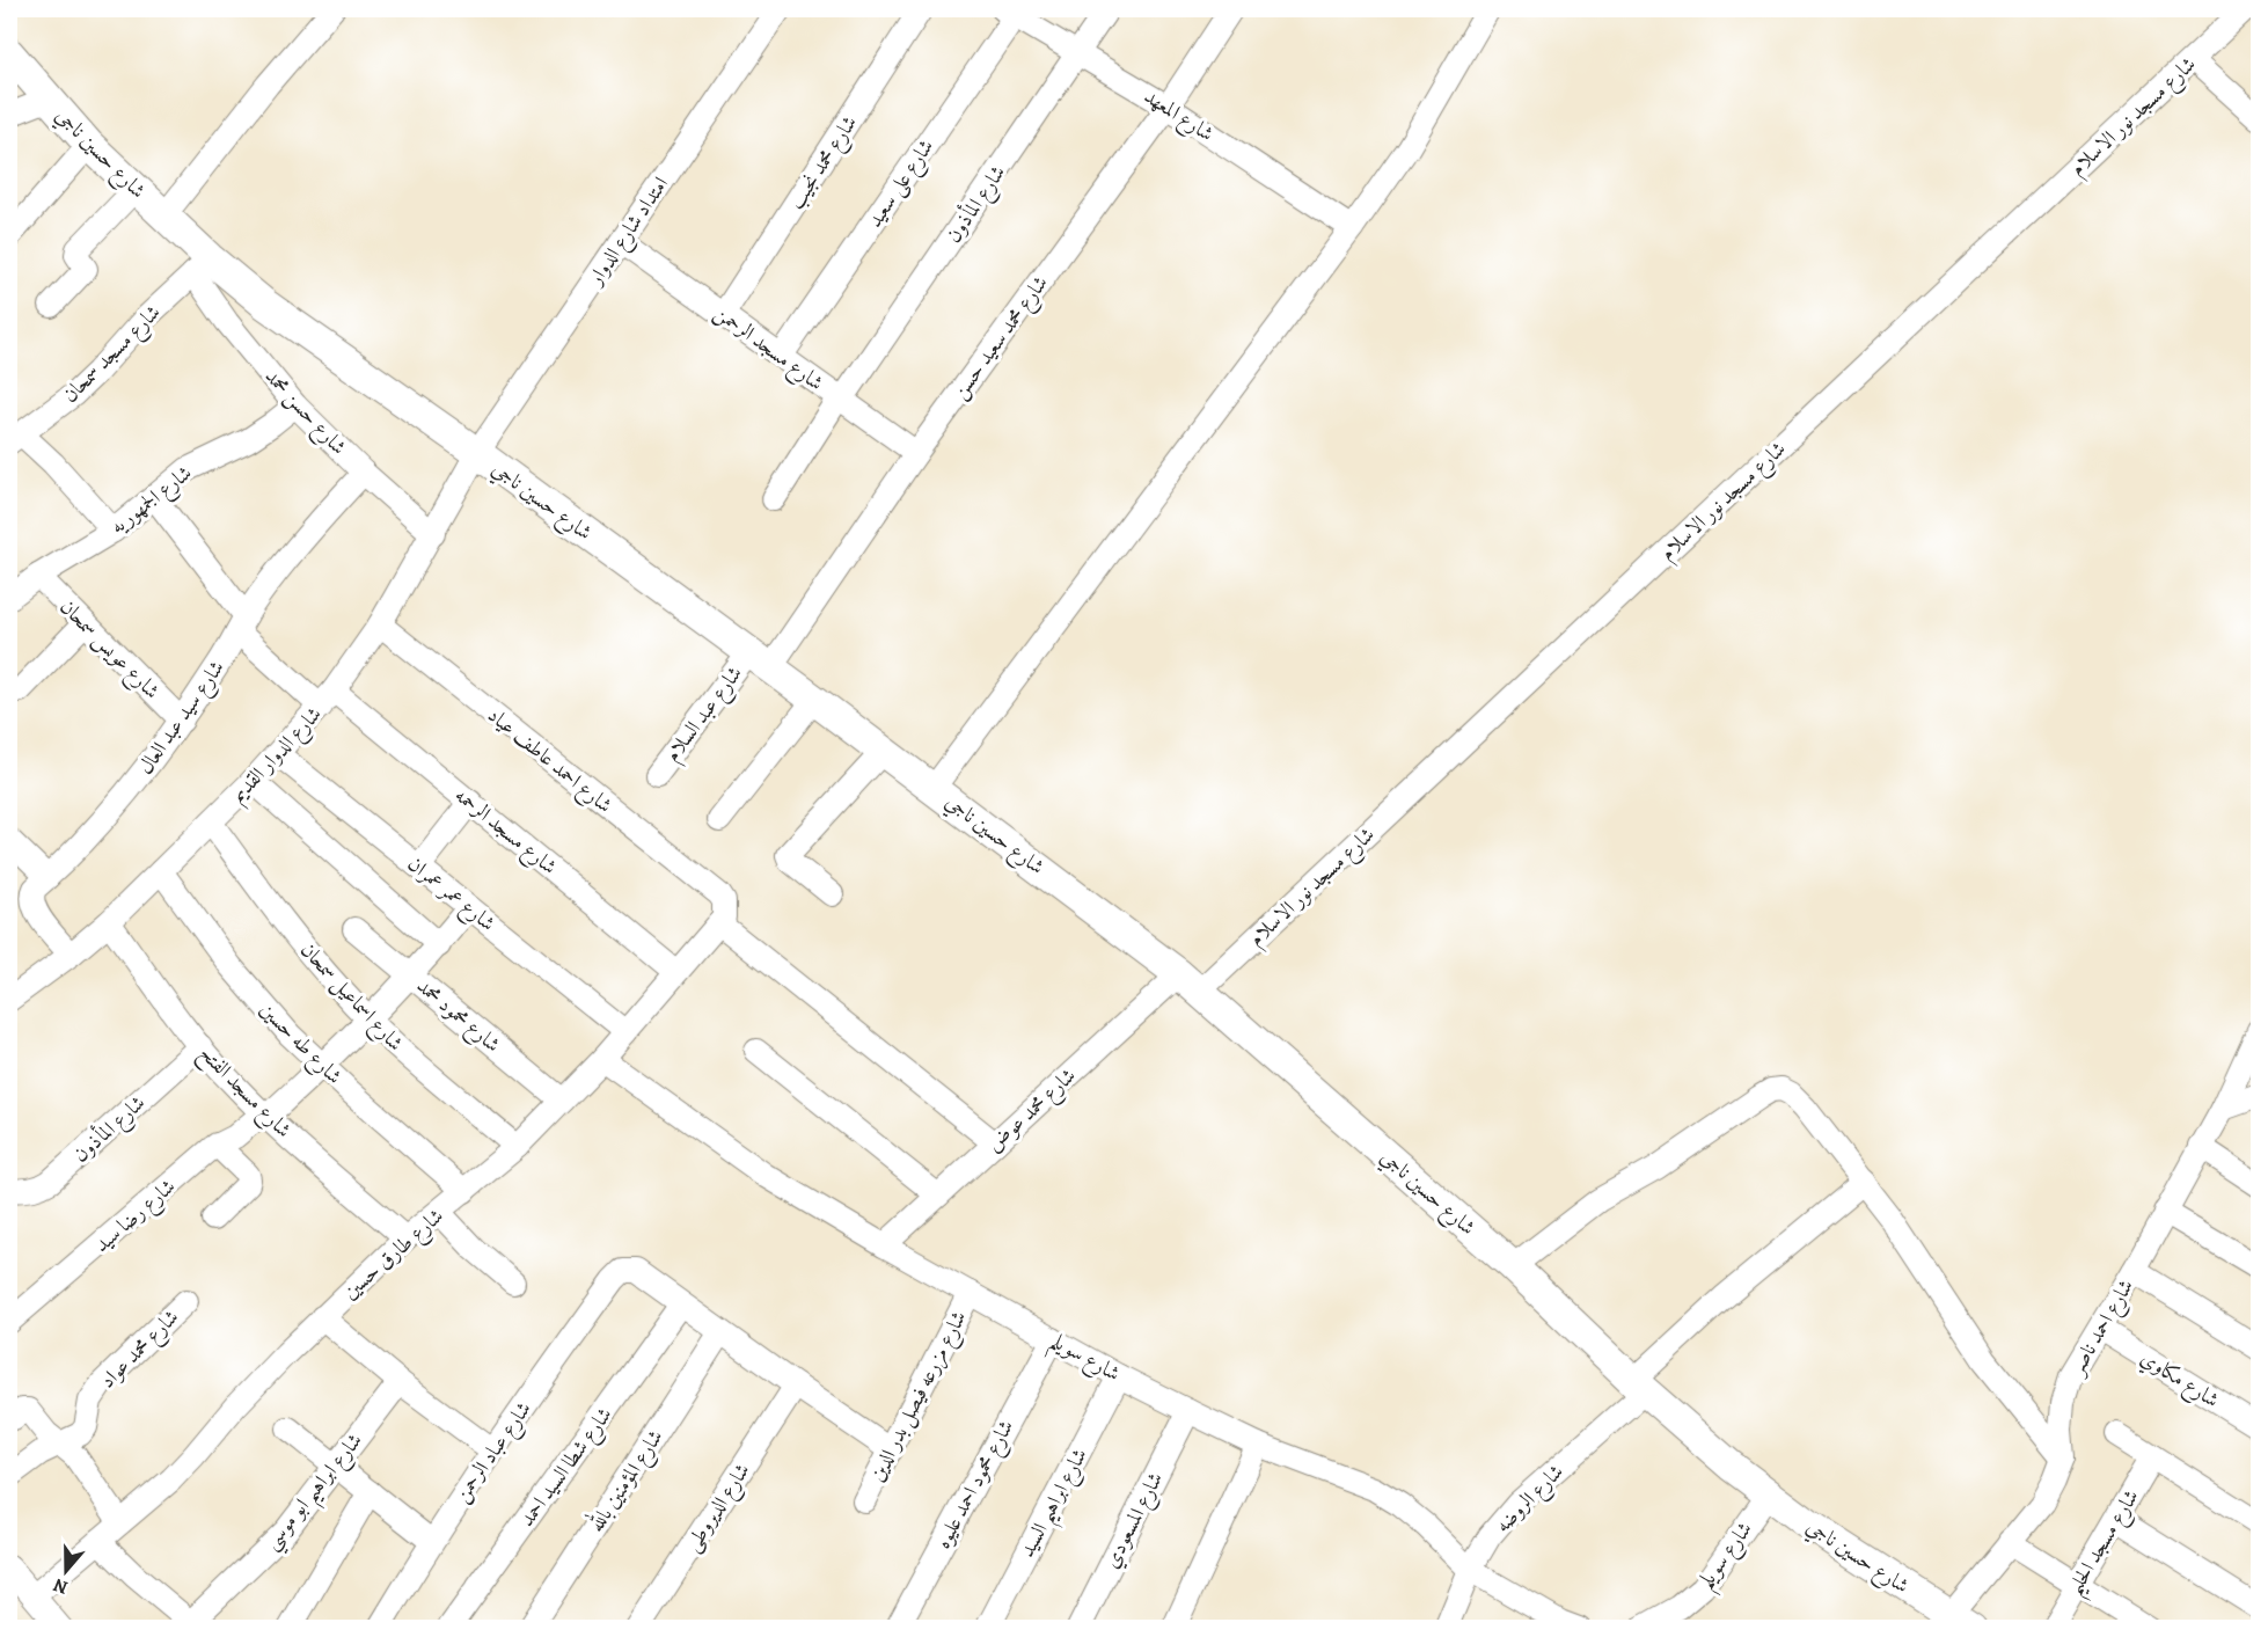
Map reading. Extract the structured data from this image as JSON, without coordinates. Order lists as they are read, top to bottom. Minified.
{"streets":{"street":["شارع المعهد","شارع مسجد نور الاسلام","شارع حسين ناجي","شارع محمد نجيب","شارع على سعيد","شارع المأذون","امتداد شارع الدوار","شارع محمد سعيد حسن","شارع مسجد الرحمن","شارع مسجد سمحان","شارع حسن محمد","شارع الجمهوريه","شارع عويس سمحان","شارع عبد السلام","شارع سيد عبد العال","شارع الدوار القديم","شارع احمد عاطف عياد","شارع مسجد الرحمه","شارع عمر عمران","شارع اسماعيل سمحان","شارع محمود محمد","شارع طه حسين","شارع مسجد الفتح","شارع محمد عوض","شارع رضا سيد","شارع طارق حسين","شارع احمد ناصر","شارع محمد عواد","شارع سويلم","شارع مكاوي","شارع مزرعه فيصل بدر الدين","شارع عباد الرحمن","شارع شطا السيد احمد","شارع المؤمنين بالله","شارع محمود احمد عليوه","شارع ابراهيم ابو موسي","شارع الروضه","شارع ابراهيم السيد","شارع الديروطى","شارع المسعودي","شارع مسجد الحليم"]},"crossings":[["شارع المعهد","شارع على سعيد"],["شارع المعهد","شارع المأذون"],["شارع المعهد","شارع محمد سعيد حسن"],["شارع مسجد نور الاسلام","شارع حسين ناجي"],["شارع مسجد نور الاسلام","شارع محمد عوض"],["شارع حسين ناجي","امتداد شارع الدوار"],["شارع حسين ناجي","شارع محمد سعيد حسن"],["شارع حسين ناجي","شارع مسجد سمحان"],["شارع حسين ناجي","شارع حسن محمد"],["شارع حسين ناجي","شارع عبد السلام"],["شارع حسين ناجي","شارع الدوار القديم"],["شارع حسين ناجي","شارع محمد عوض"],["شارع حسين ناجي","شارع احمد ناصر"],["شارع حسين ناجي","شارع سويلم"],["شارع حسين ناجي","شارع الروضه"],["شارع محمد نجيب","شارع مسجد الرحمن"],["شارع على سعيد","شارع مسجد الرحمن"],["شارع المأذون","شارع مسجد الرحمن"],["شارع المأذون","شارع مسجد الفتح"],["امتداد شارع الدوار","شارع مسجد الرحمن"],["امتداد شارع الدوار","شارع الدوار القديم"],["شارع محمد سعيد حسن","شارع مسجد الرحمن"],["شارع محمد سعيد حسن","شارع عبد السلام"],["شارع مسجد سمحان","شارع حسن محمد"],["شارع حسن محمد","شارع الجمهوريه"],["شارع حسن محمد","شارع سيد عبد العال"],["شارع حسن محمد","شارع الدوار القديم"],["شارع الجمهوريه","شارع عويس سمحان"],["شارع الجمهوريه","شارع مسجد الرحمه"],["شارع عويس سمحان","شارع سيد عبد العال"],["شارع سيد عبد العال","شارع الدوار القديم"],["شارع سيد عبد العال","شارع مسجد الرحمه"],["شارع الدوار القديم","شارع احمد عاطف عياد"],["شارع الدوار القديم","شارع مسجد الرحمه"],["شارع الدوار القديم","شارع عمر عمران"],["شارع الدوار القديم","شارع اسماعيل سمحان"],["شارع الدوار القديم","شارع طه حسين"],["شارع الدوار القديم","شارع مسجد الفتح"],["شارع احمد عاطف عياد","شارع طارق حسين"],["شارع مسجد الرحمه","شارع طارق حسين"],["شارع عمر عمران","شارع رضا سيد"],["شارع عمر عمران","شارع طارق حسين"],["شارع اسماعيل سمحان","شارع رضا سيد"],["شارع اسماعيل سمحان","شارع طارق حسين"],["شارع محمود محمد","شارع رضا سيد"],["شارع محمود محمد","شارع طارق حسين"],["شارع طه حسين","شارع رضا سيد"],["شارع طه حسين","شارع طارق حسين"],["شارع مسجد الفتح","شارع رضا سيد"],["شارع مسجد الفتح","شارع طارق حسين"],["شارع محمد عوض","شارع سويلم"],["شارع طارق حسين","شارع سويلم"],["شارع احمد ناصر","شارع مكاوي"],["شارع سويلم","شارع مزرعه فيصل بدر الدين"],["شارع سويلم","شارع محمود احمد عليوه"],["شارع سويلم","شارع الروضه"],["شارع سويلم","شارع ابراهيم السيد"],["شارع سويلم","شارع المسعودي"],["شارع عباد الرحمن","شارع شطا السيد احمد"]],"north":"bottom"}
